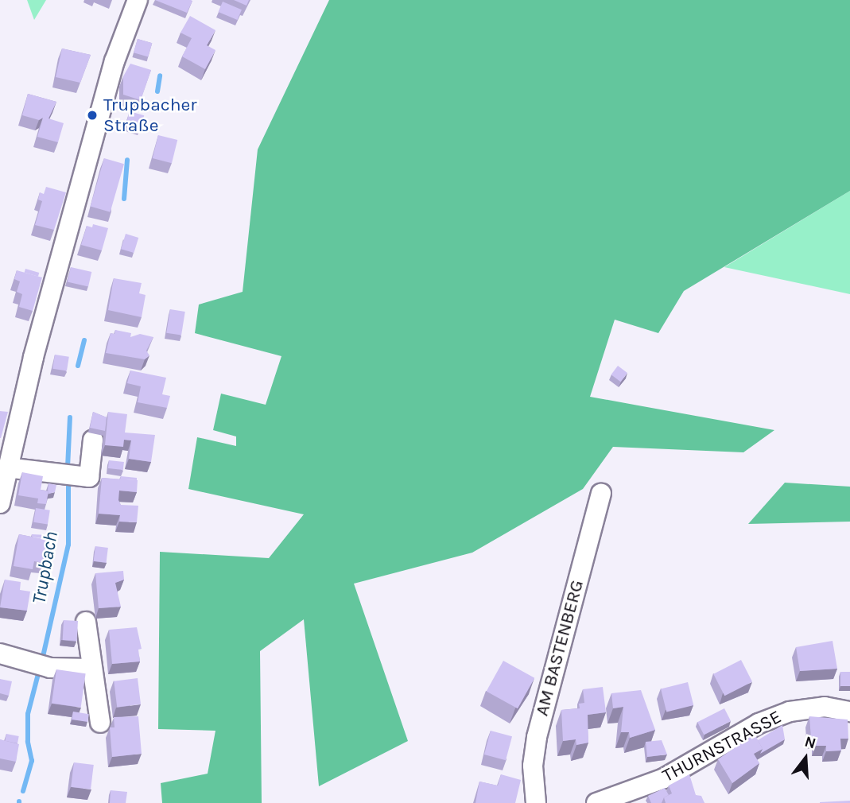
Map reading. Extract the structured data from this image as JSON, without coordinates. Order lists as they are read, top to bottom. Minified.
{"streets":{"street":["AM BASTENBERG","THURNSTRASSE"]},"water":["Trupbach"],"places":["Trupbacher Straße"],"north":"top"}
